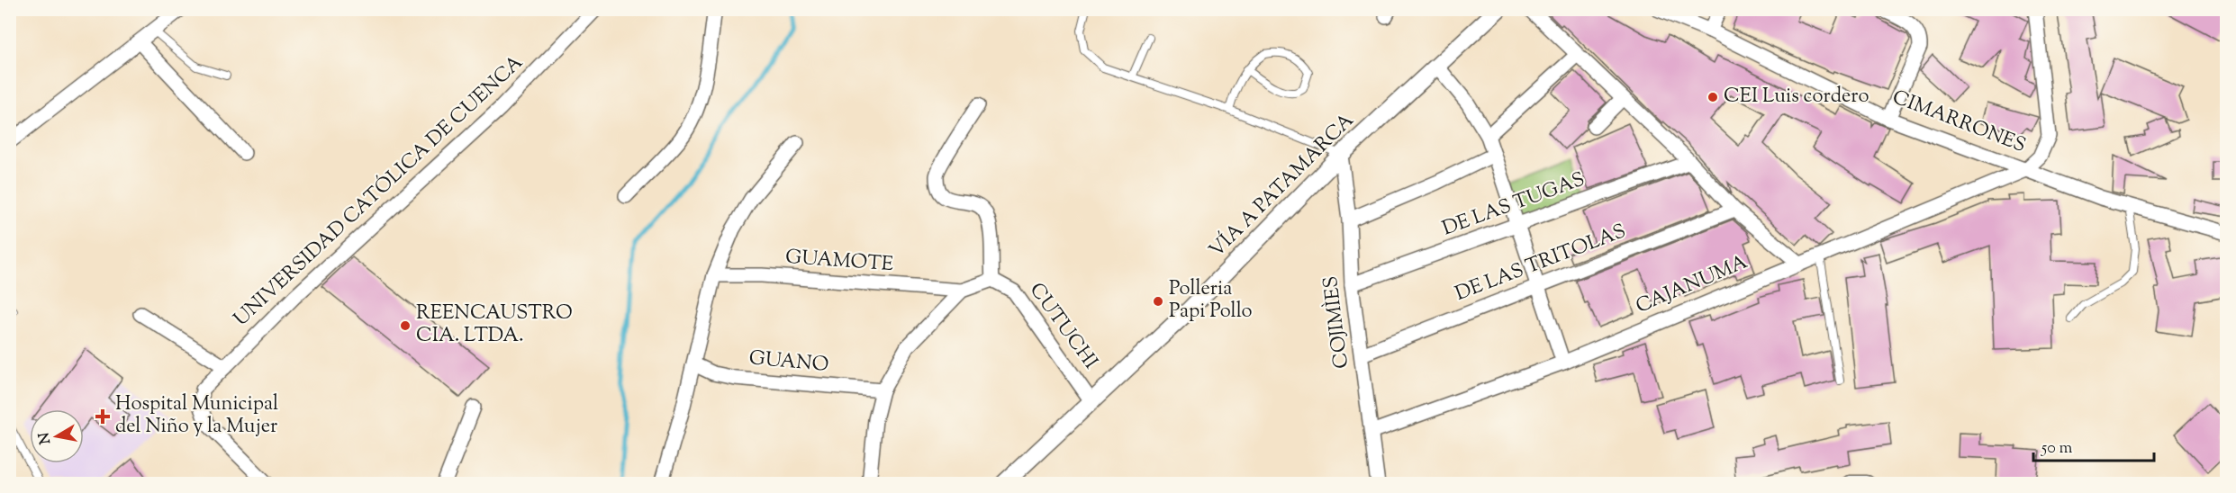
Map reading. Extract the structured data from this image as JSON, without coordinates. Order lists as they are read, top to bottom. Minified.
{"streets":{"street":["CIMARRONES","VÍA A PATAMARCA","UNIVERSIDAD CATÓLICA DE CUENCA","DE LAS TUGAS","GUAMOTE","DE LAS TRITOLAS","CAJANUMA","COJIMÌES","CUTUCHI","GUANO"]},"crossings":[["CIMARRONES","CAJANUMA"],["VÍA A PATAMARCA","COJIMÌES"],["VÍA A PATAMARCA","CUTUCHI"],["DE LAS TUGAS","COJIMÌES"],["DE LAS TRITOLAS","COJIMÌES"],["CAJANUMA","COJIMÌES"]],"places":{"other":["CEI Luis cordero","Polleria Papi Pollo","REENCAUSTRO CIA. LTDA."],"health":["Hospital Municipal del Niño y la Mujer"]},"scale_bar":"50 m","north":"left"}
